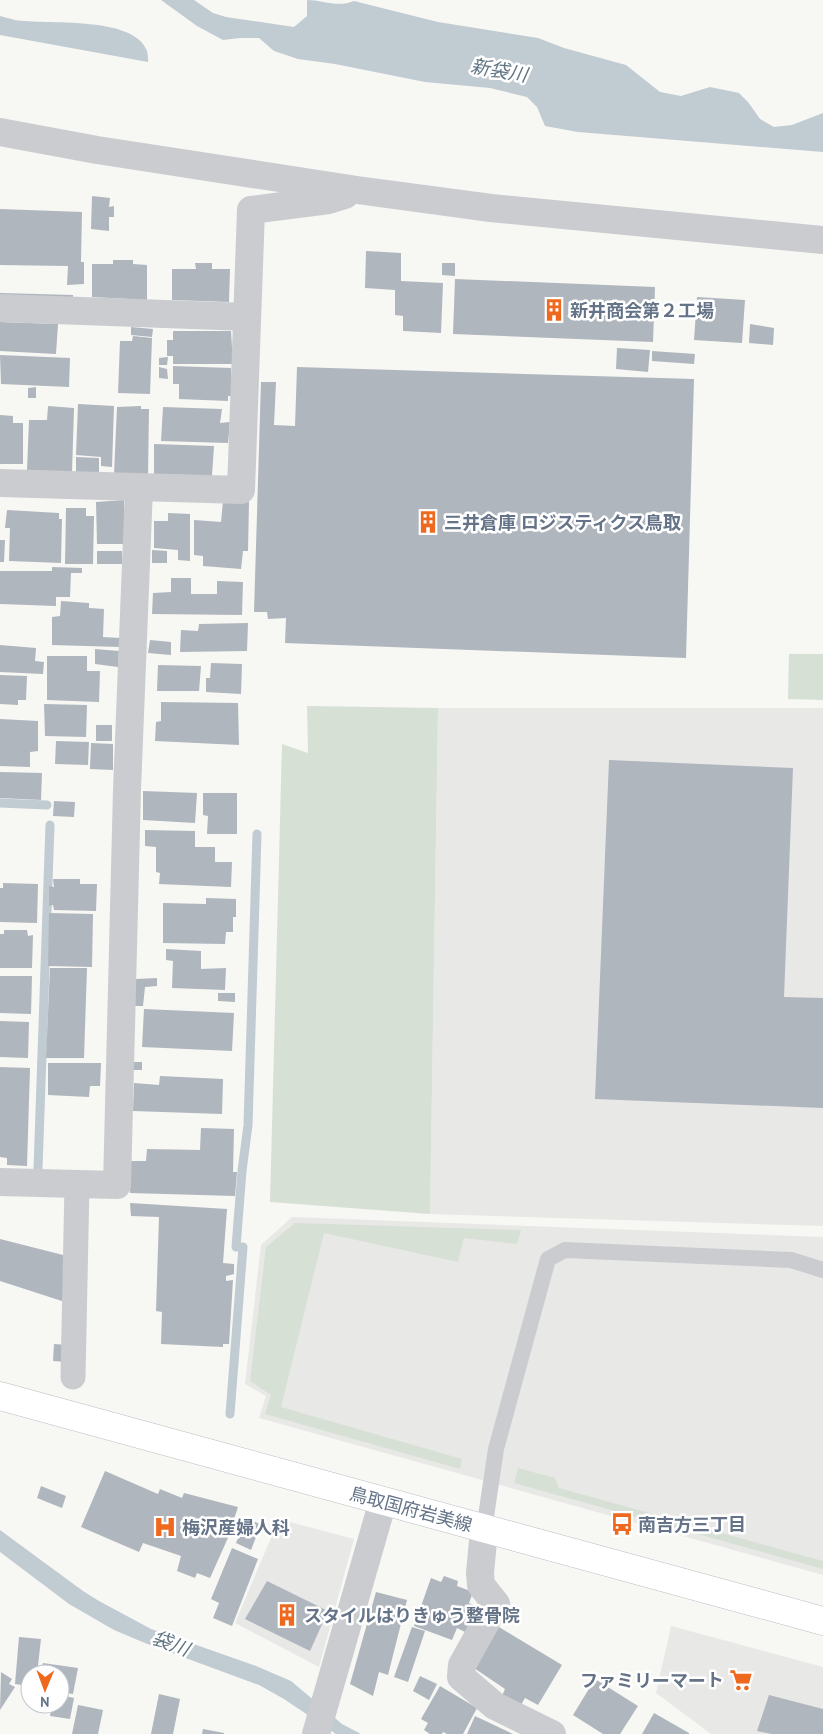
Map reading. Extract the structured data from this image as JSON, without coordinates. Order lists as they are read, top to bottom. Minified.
{"streets":{"main road":["鳥取国府岩美線"]},"water":["新袋川","袋川"],"places":{"building":["新井商会第２工場","三井倉庫 ロジスティクス鳥取","スタイルはりきゅう整骨院"],"bus stop":["南吉方三丁目"],"hospital":["梅沢産婦人科"],"supermarket":["ファミリーマート"]},"north":"bottom"}
